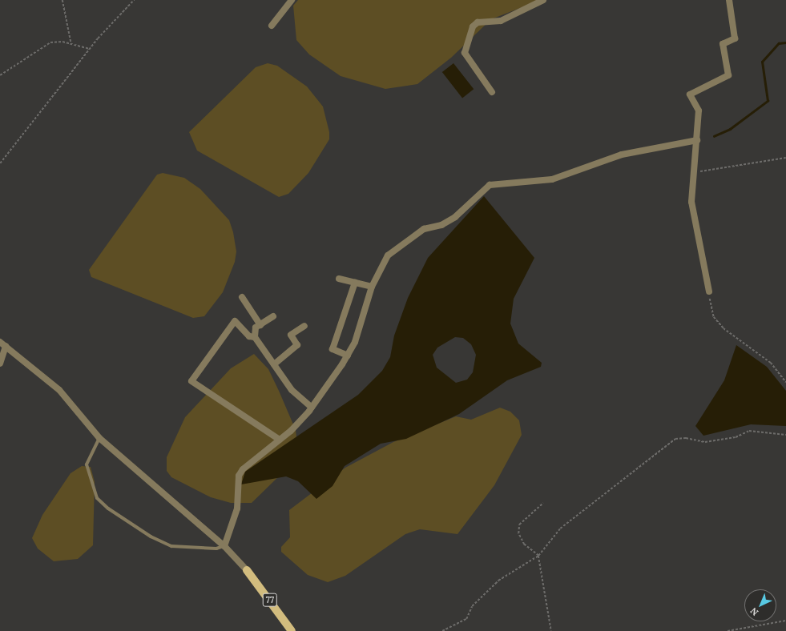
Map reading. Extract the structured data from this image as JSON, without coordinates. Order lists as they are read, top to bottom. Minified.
{"streets":{"main road":["77"]},"north":"bottom left"}
